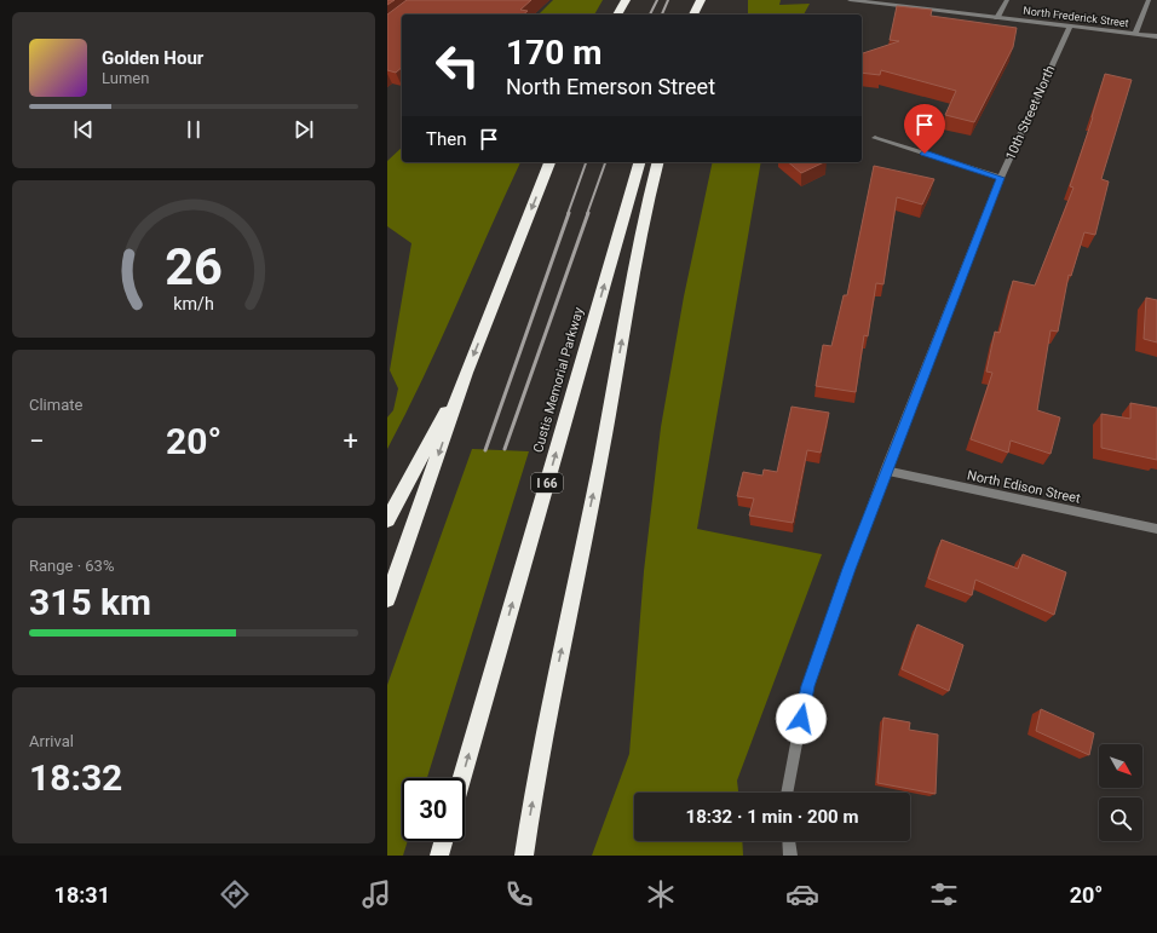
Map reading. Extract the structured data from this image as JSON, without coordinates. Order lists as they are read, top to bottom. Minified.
{"streets":{"highway":["Custis Memorial Parkway","I 66"],"street":["North Frederick Street","10th Street North","North Edison Street"]},"crossings":[["North Frederick Street","10th Street North"],["10th Street North","North Edison Street"]],"north":"bottom right","page":{"turn":["170 m","North Emerson Street"],"song":["Golden Hour","Lumen"],"then":"Then","tile":["Climate",["Range · 63%","315 km"],["Arrival","18:32"]],"heat":["−","20°","+"],"limit":"30","trip":"18:32 · 1 min · 200 m","tabs":["18:31","20°"],"gauge":["26","km/h"]}}
